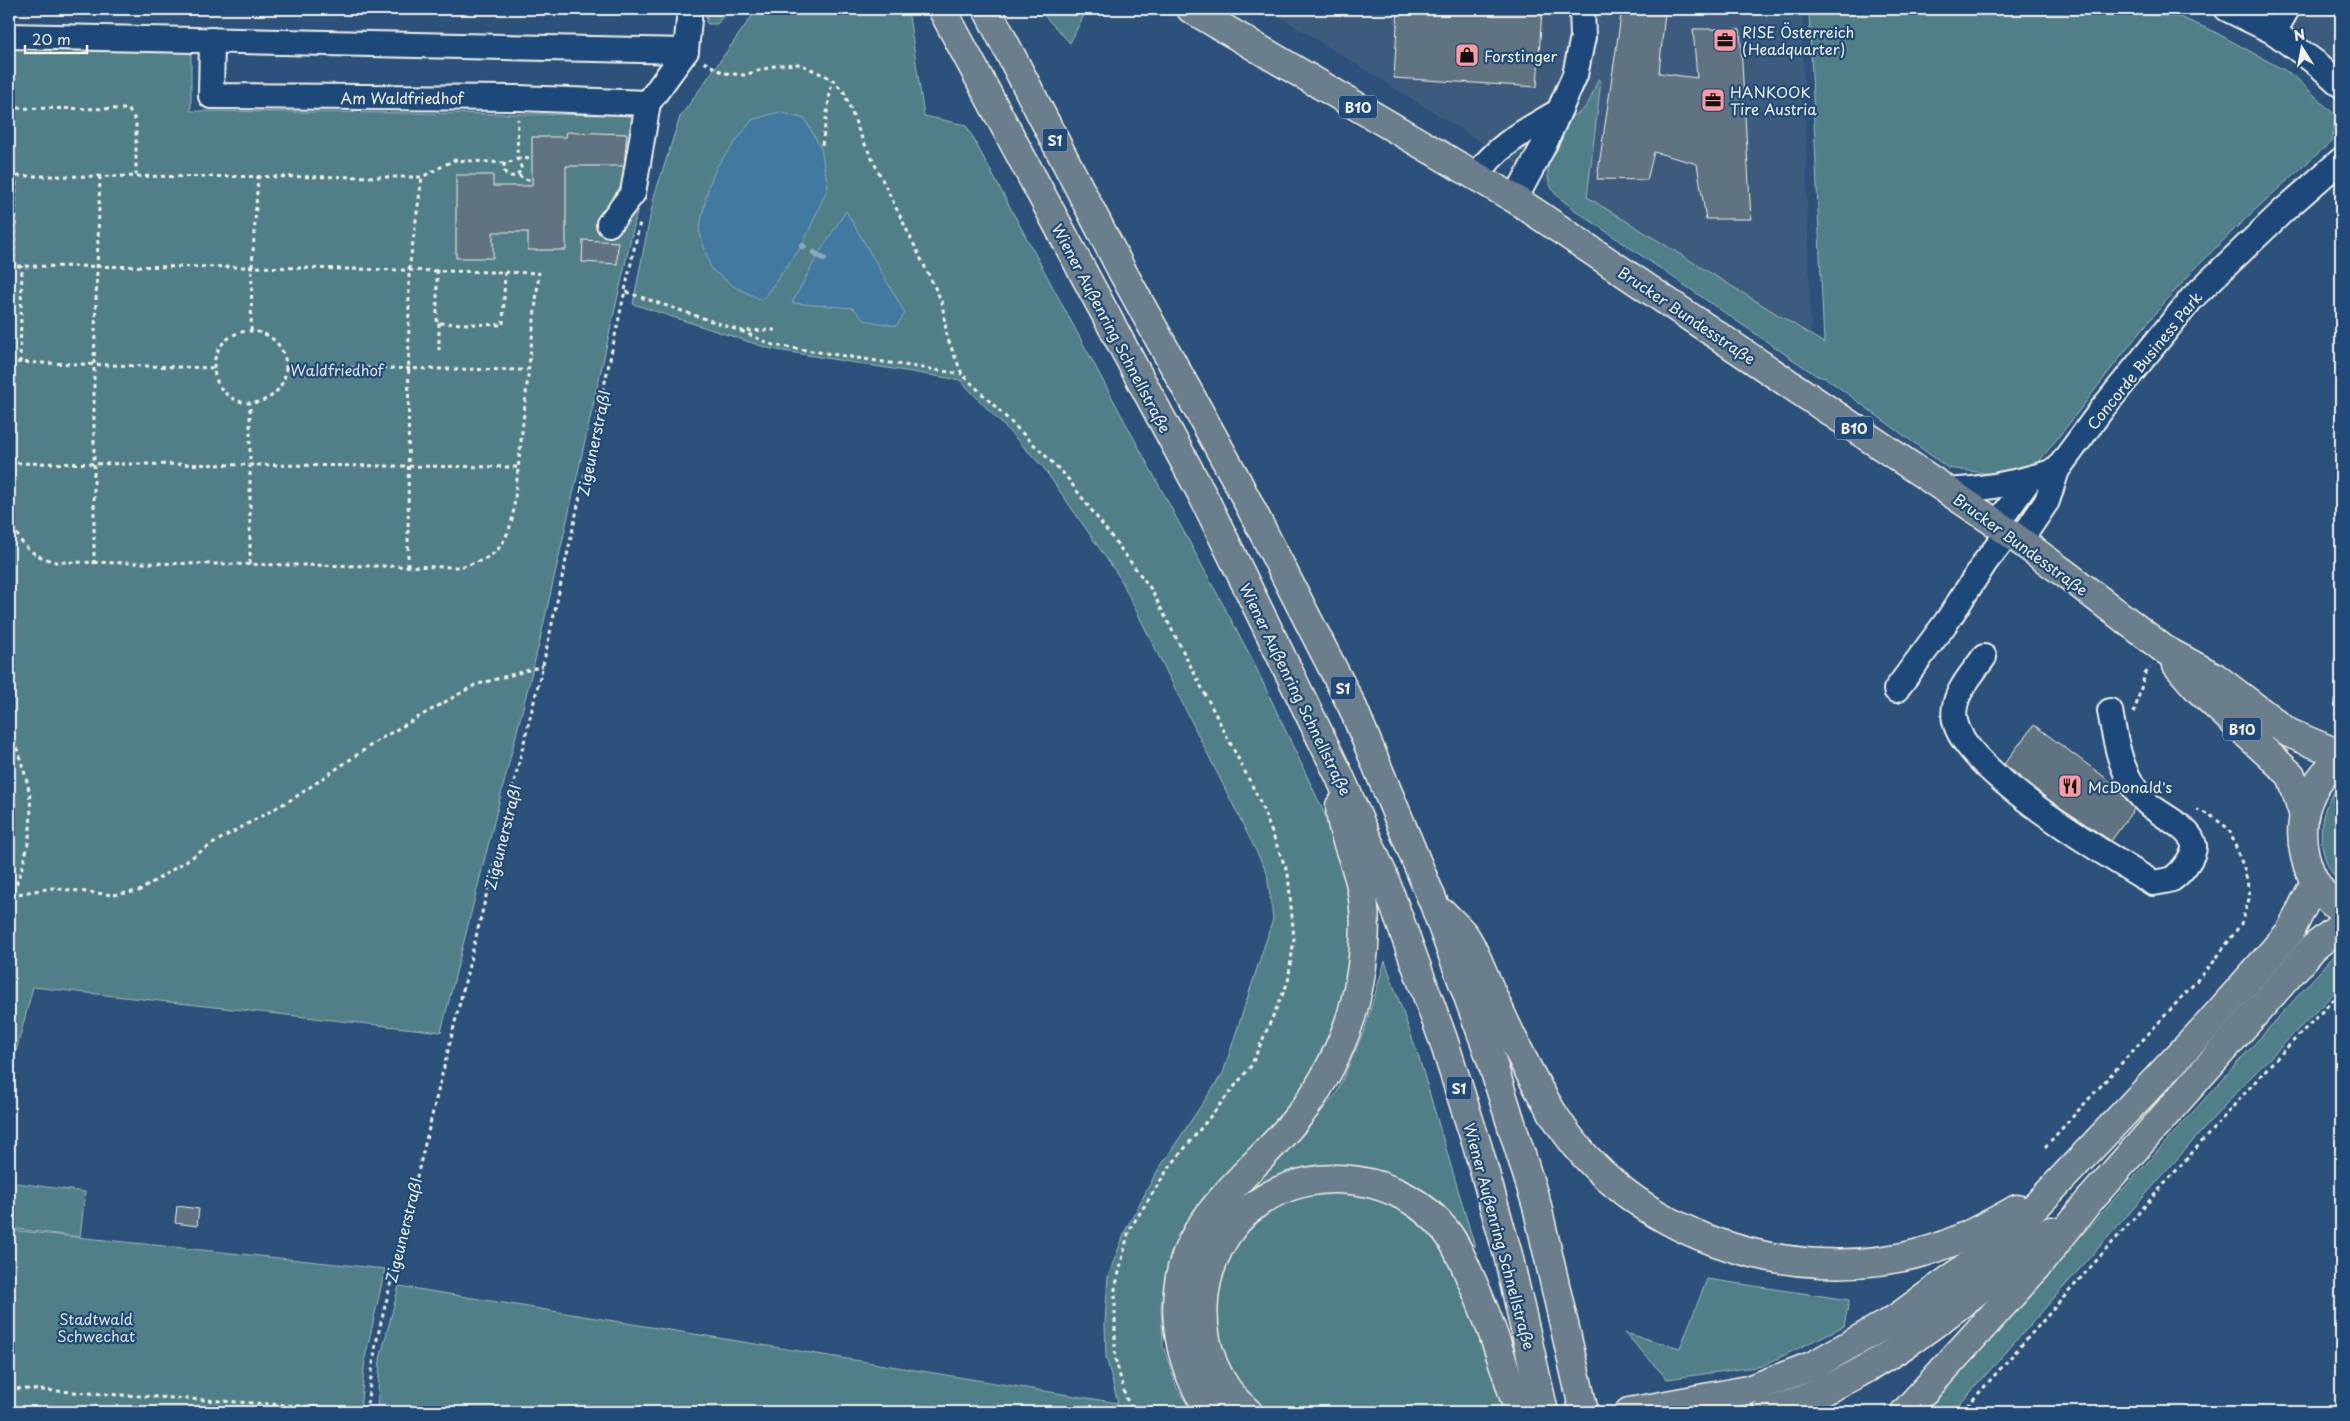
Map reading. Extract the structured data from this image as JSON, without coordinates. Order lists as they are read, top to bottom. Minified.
{"streets":{"main road":["B10","S1","Brucker Bundesstraße","Wiener Außenring Schnellstraße"],"street":["Am Waldfriedhof","Concorde Business Park"],"path":["Zigeunerstraßl"]},"crossings":[["B10","Brucker Bundesstraße"],["Brucker Bundesstraße","Concorde Business Park"]],"parks":["Waldfriedhof","Stadtwald Schwechat"],"places":{"office":["RISE Österreich (Headquarter)","HANKOOK Tire Austria"],"shop":["Forstinger"],"restaurant":["McDonald's"]},"scale_bar":"20 m","north":"top"}
